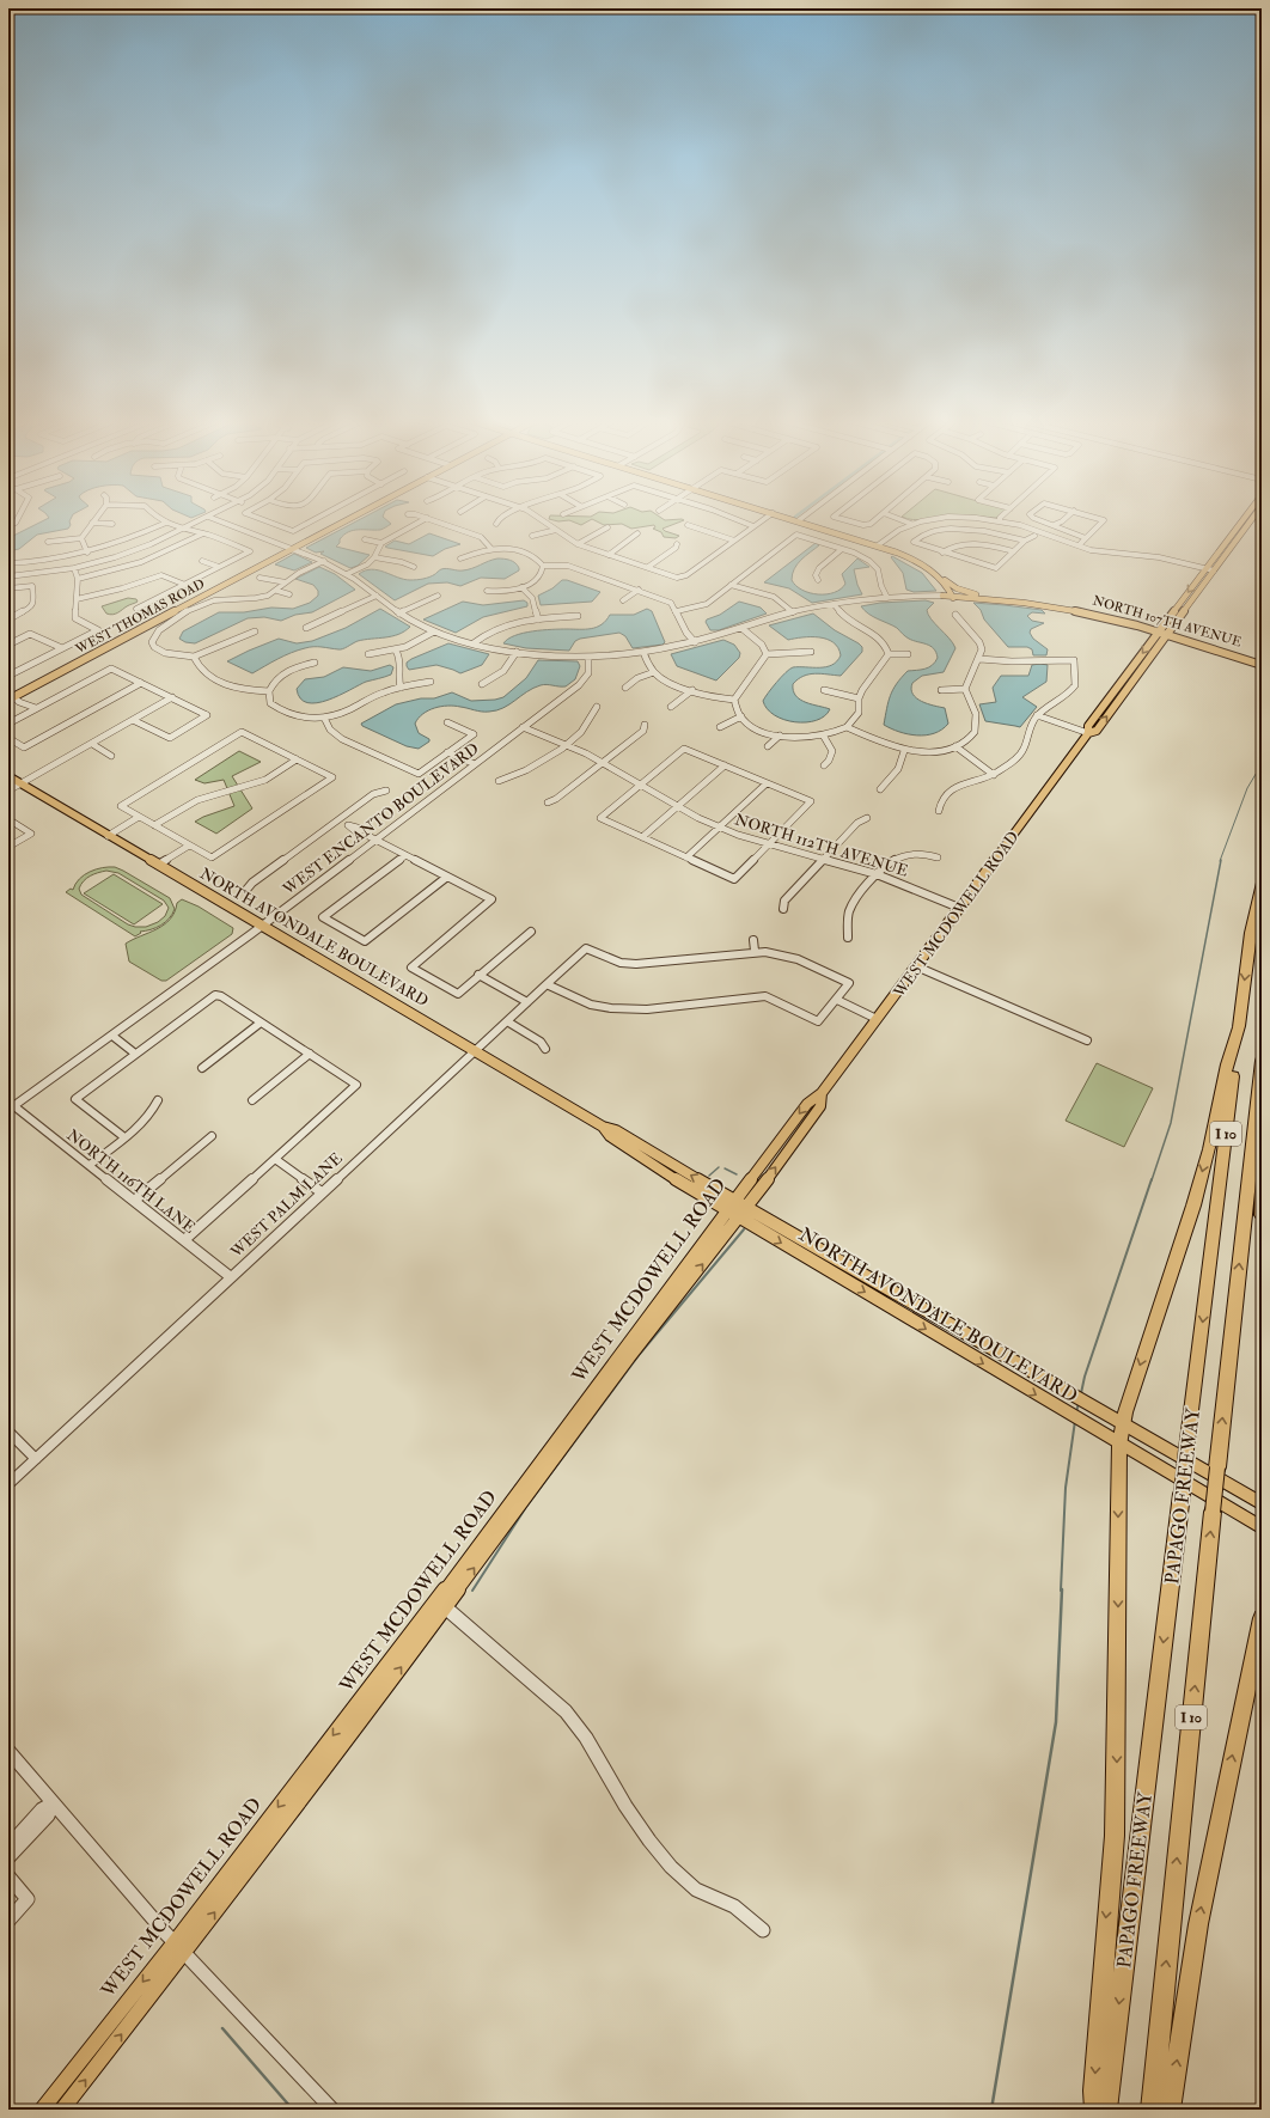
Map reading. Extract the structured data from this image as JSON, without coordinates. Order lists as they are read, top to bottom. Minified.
{"streets":{"highway":["I 10","PAPAGO FREEWAY"],"main road":["WEST THOMAS ROAD","NORTH 107TH AVENUE","WEST MCDOWELL ROAD","NORTH AVONDALE BOULEVARD"],"street":["WEST ENCANTO BOULEVARD","NORTH 112TH AVENUE","NORTH 116TH LANE","WEST PALM LANE"]},"crossings":[["NORTH 107TH AVENUE","WEST MCDOWELL ROAD"],["WEST ENCANTO BOULEVARD","NORTH 112TH AVENUE"],["WEST ENCANTO BOULEVARD","NORTH AVONDALE BOULEVARD"],["WEST ENCANTO BOULEVARD","NORTH 116TH LANE"],["NORTH 112TH AVENUE","WEST MCDOWELL ROAD"],["WEST MCDOWELL ROAD","NORTH AVONDALE BOULEVARD"],["NORTH AVONDALE BOULEVARD","WEST PALM LANE"],["NORTH 116TH LANE","WEST PALM LANE"]]}
